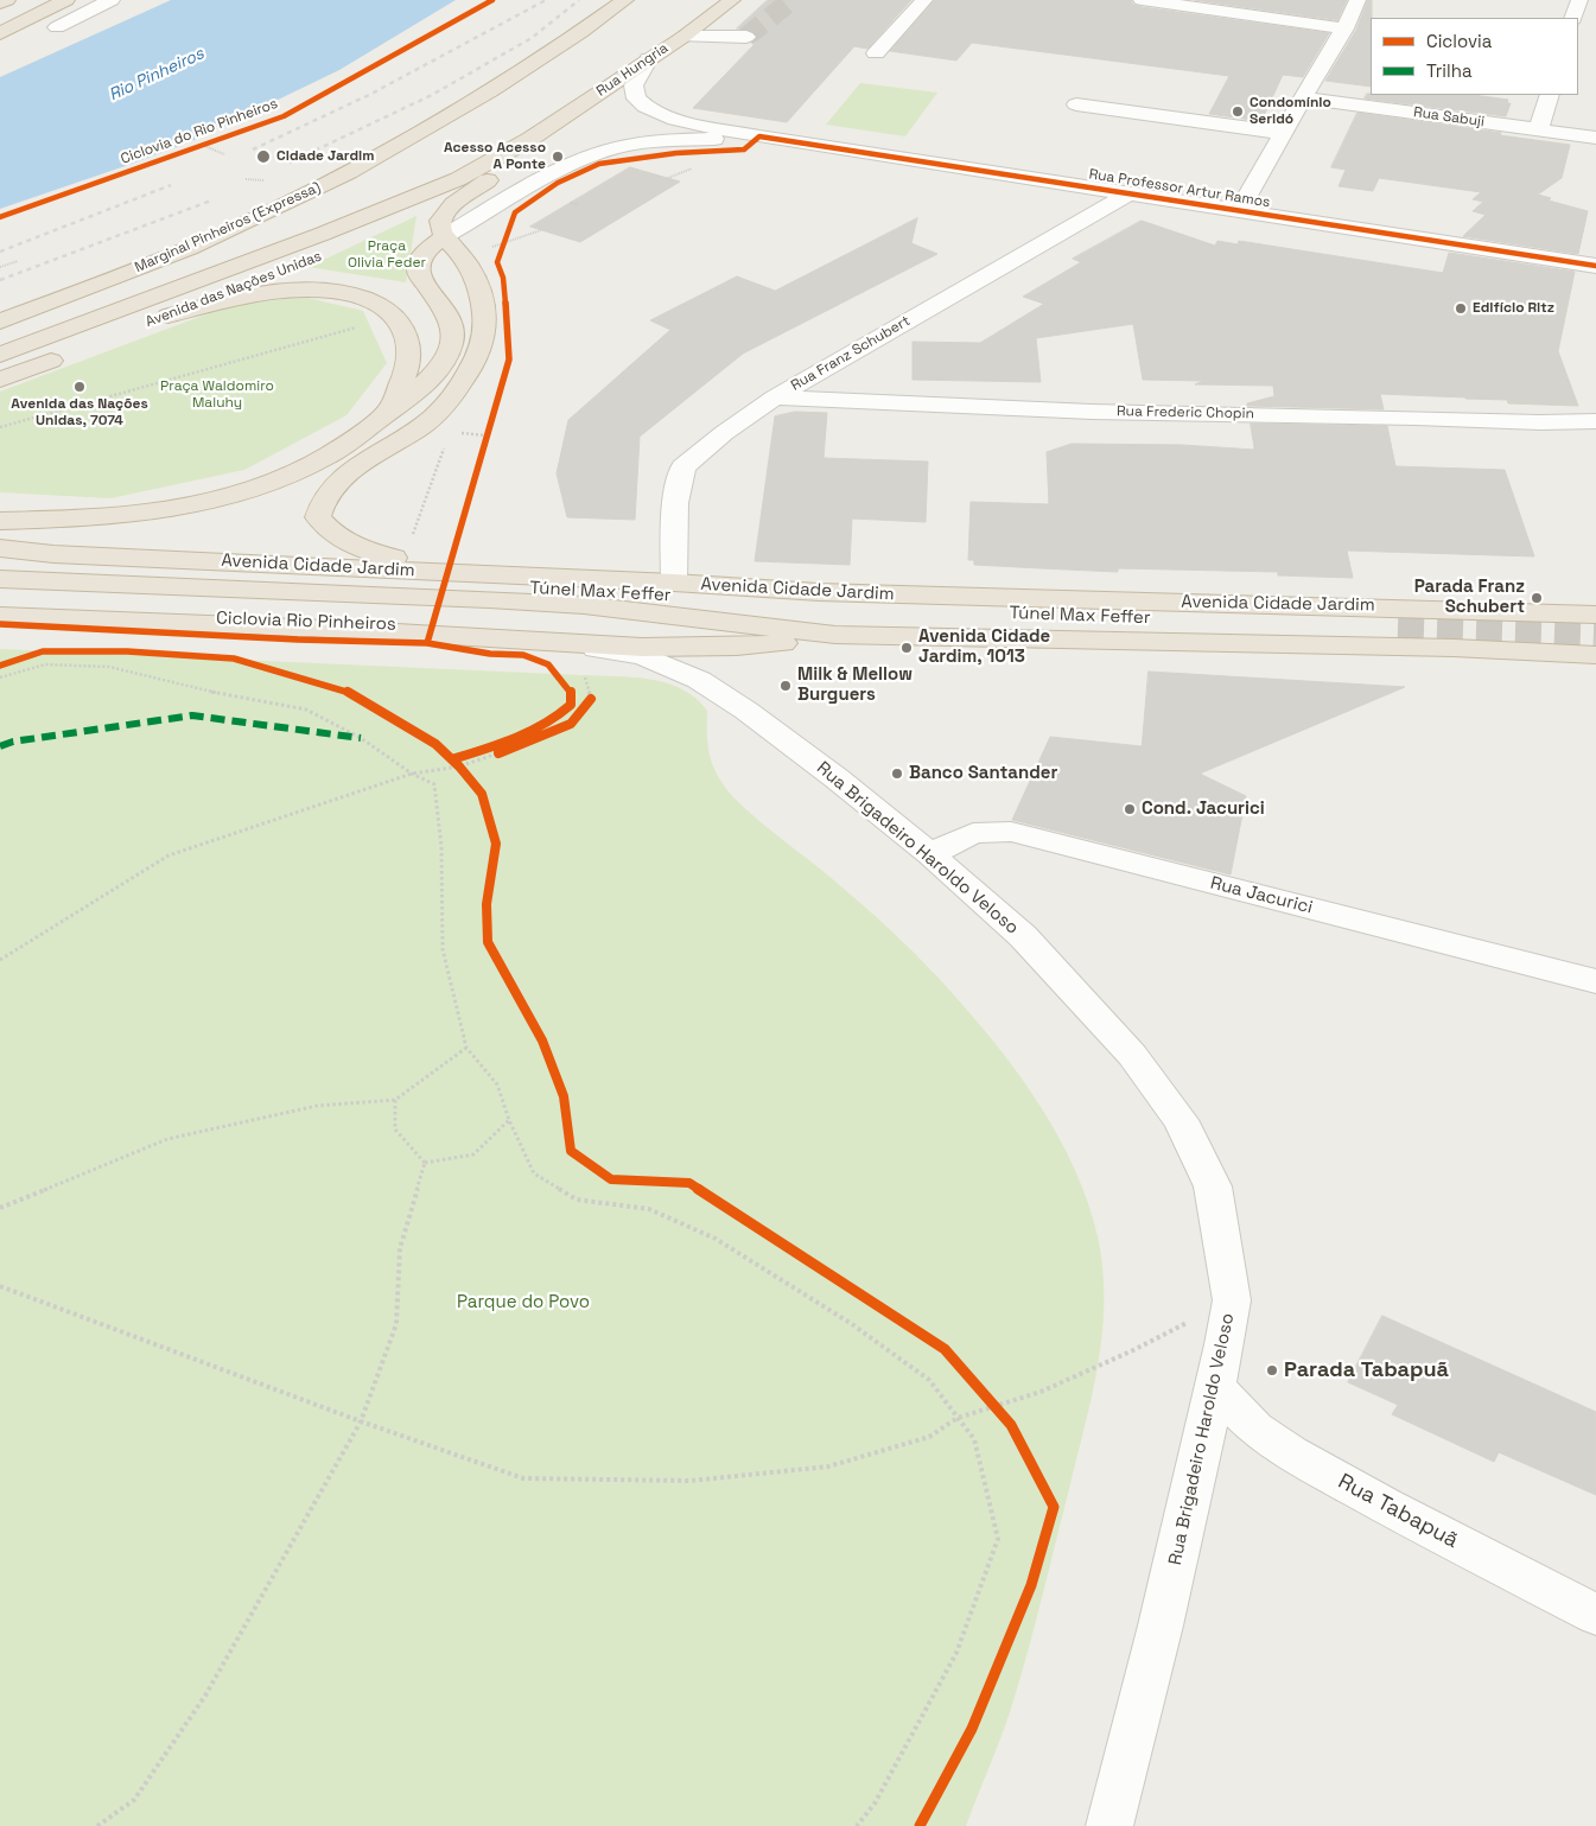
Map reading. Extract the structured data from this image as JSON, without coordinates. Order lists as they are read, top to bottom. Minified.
{"streets":{"highway":["Rua Hungria","Marginal Pinheiros (Expressa)","Avenida das Nações Unidas","Avenida Cidade Jardim","Túnel Max Feffer"],"street":["Rua Sabuji","Rua Professor Artur Ramos","Rua Franz Schubert","Rua Frederic Chopin","Rua Brigadeiro Haroldo Veloso","Rua Jacurici","Rua Tabapuã"],"cycle path":["Ciclovia do Rio Pinheiros","Ciclovia Rio Pinheiros"]},"crossings":[["Rua Hungria","Rua Professor Artur Ramos"],["Rua Hungria","Avenida das Nações Unidas"],["Rua Professor Artur Ramos","Rua Franz Schubert"],["Rua Franz Schubert","Rua Frederic Chopin"],["Rua Franz Schubert","Avenida Cidade Jardim"],["Avenida Cidade Jardim","Túnel Max Feffer"],["Avenida Cidade Jardim","Rua Brigadeiro Haroldo Veloso"],["Rua Brigadeiro Haroldo Veloso","Rua Jacurici"],["Rua Brigadeiro Haroldo Veloso","Rua Tabapuã"]],"water":["Rio Pinheiros"],"parks":["Praça Olivia Feder","Praça Waldomiro Maluhy","Parque do Povo"],"places":["Condomínio Seridó","Cidade Jardim","Acesso Acesso A Ponte","Edifício Ritz","Avenida das Nações Unidas, 7074","Parada Franz Schubert","Avenida Cidade Jardim, 1013","Milk & Mellow Burguers","Banco Santander","Cond. Jacurici","Parada Tabapuã"],"legend":["Ciclovia","Trilha"]}
